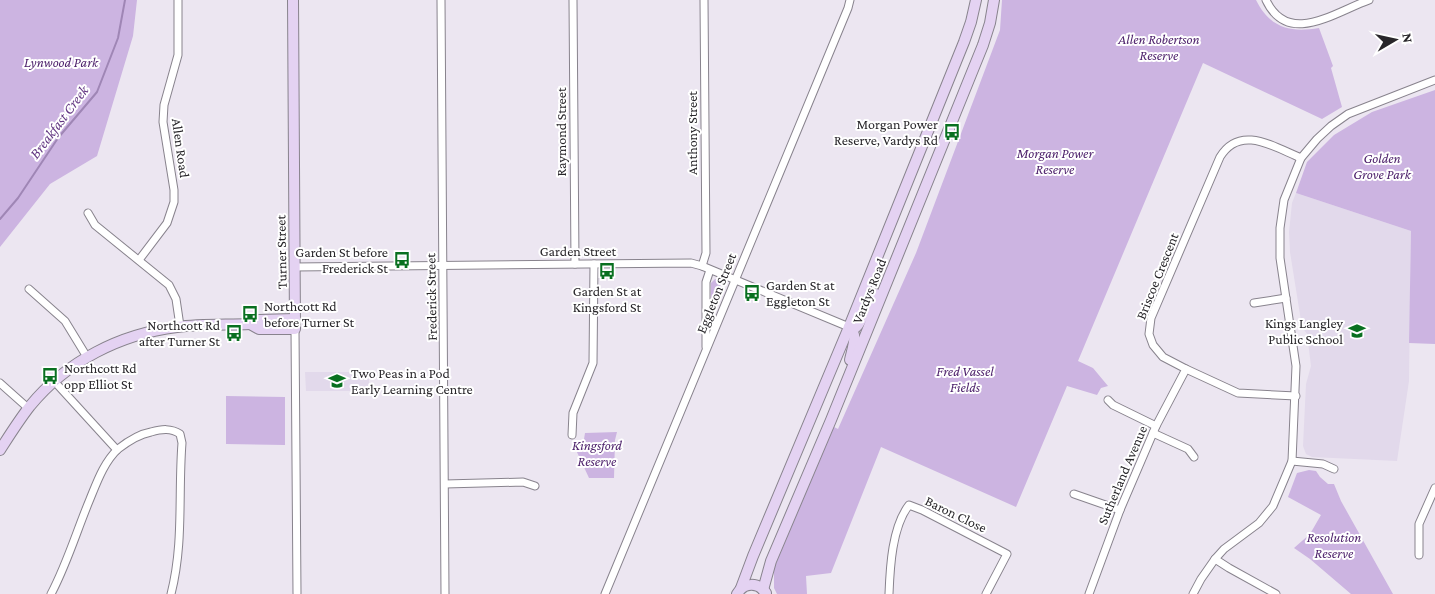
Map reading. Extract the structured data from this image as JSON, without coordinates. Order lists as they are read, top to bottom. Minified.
{"streets":{"main road":["Turner Street","Vardys Road"],"street":["Raymond Street","Anthony Street","Allen Road","Garden Street","Briscoe Crescent","Eggleton Street","Frederick Street","Sutherland Avenue","Baron Close"]},"crossings":[["Raymond Street","Garden Street"],["Anthony Street","Garden Street"],["Garden Street","Turner Street"],["Garden Street","Vardys Road"],["Garden Street","Eggleton Street"],["Garden Street","Frederick Street"],["Briscoe Crescent","Sutherland Avenue"]],"water":["Breakfast Creek"],"parks":["Allen Robertson Reserve","Lynwood Park","Morgan Power Reserve","Golden Grove Park","Fred Vassel Fields","Kingsford Reserve","Resolution Reserve"],"places":{"bus stop":["Morgan Power Reserve, Vardys Rd","Garden St before Frederick St","Garden St at Kingsford St","Garden St at Eggleton St","Northcott Rd before Turner St","Northcott Rd after Turner St","Northcott Rd opp Elliot St"],"school or university":["Kings Langley Public School","Two Peas in a Pod Early Learning Centre"]},"north":"right"}
